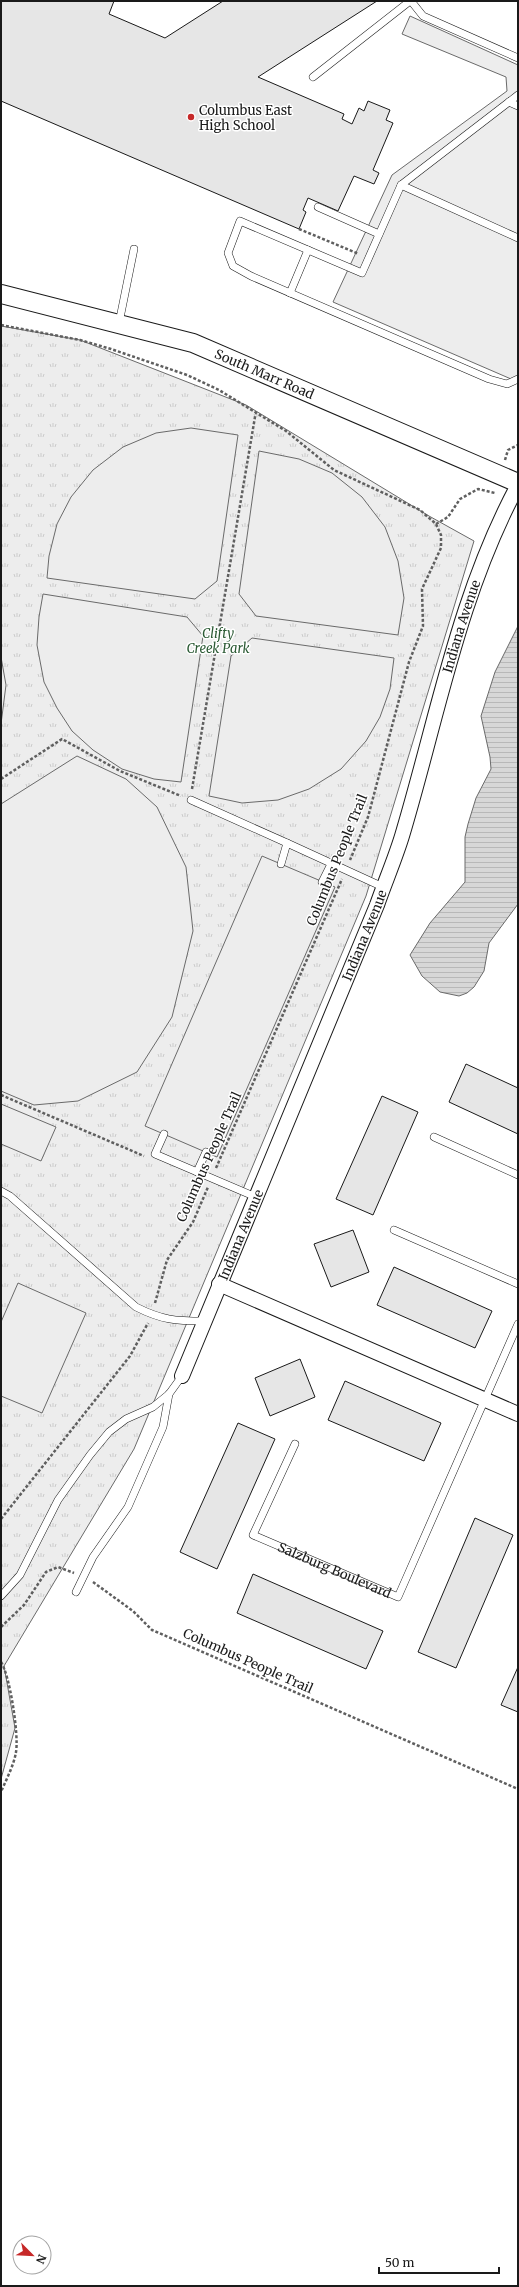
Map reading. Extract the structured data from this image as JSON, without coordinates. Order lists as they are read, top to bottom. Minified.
{"streets":{"street":["South Marr Road","Indiana Avenue"],"lane":["Salzburg Boulevard"],"path":["Columbus People Trail"]},"crossings":[["South Marr Road","Indiana Avenue"]],"parks":["Clifty Creek Park"],"places":["Columbus East High School"],"scale_bar":"50 m","north":"bottom right"}
